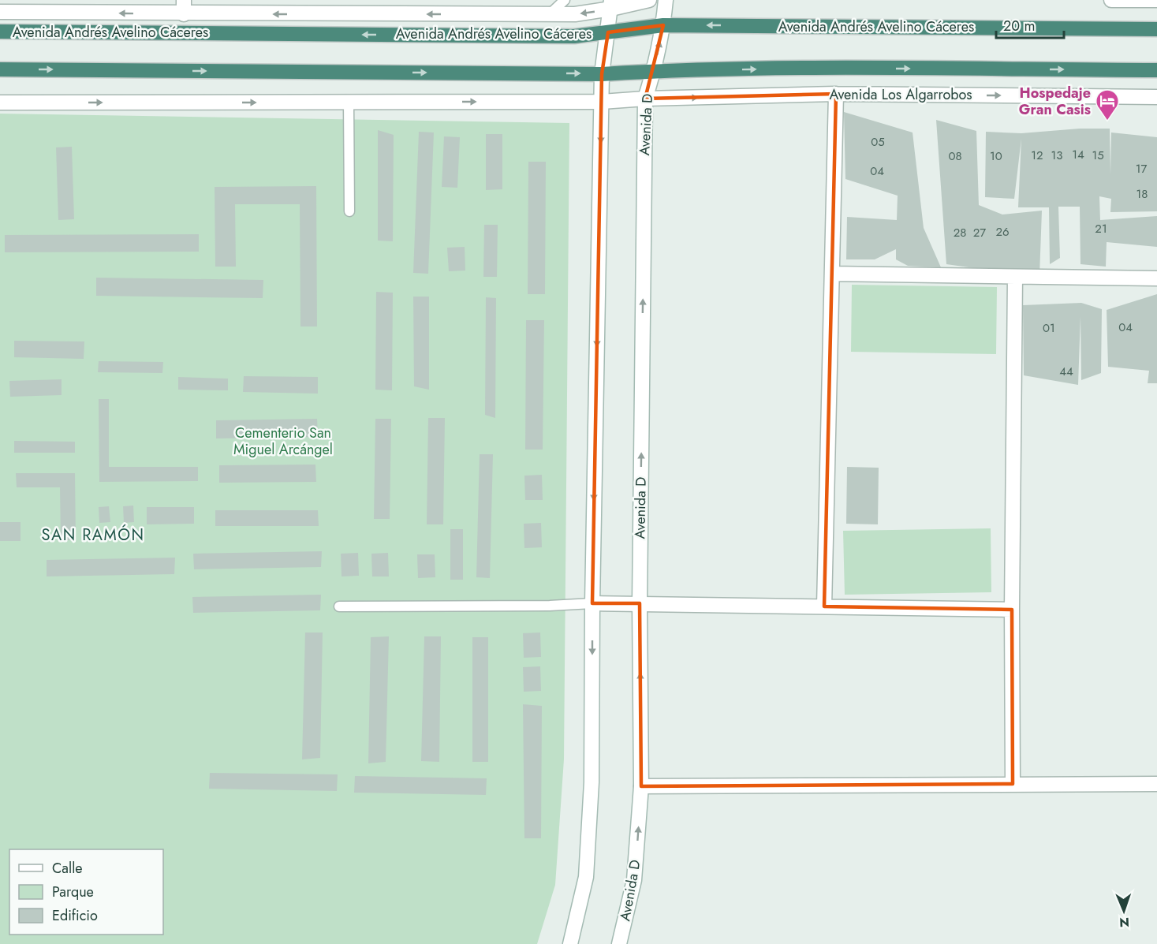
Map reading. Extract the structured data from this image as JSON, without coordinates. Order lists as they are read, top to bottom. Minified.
{"streets":{"highway":["Avenida Andrés Avelino Cáceres"],"street":["Avenida Los Algarrobos","Avenida D"]},"crossings":[["Avenida Andrés Avelino Cáceres","Avenida D"],["Avenida Los Algarrobos","Avenida D"]],"one_way":["Avenida Los Algarrobos"],"districts":["SAN RAMÓN"],"parks":["Cementerio San Miguel Arcángel"],"places":{"hotel":["Hospedaje Gran Casis"]},"house_numbers":["05","14","12","13","15","08","10","17","04","18","21","26","28","27","04","01","44"],"legend":["Calle","Parque","Edificio"],"scale_bar":"20 m","north":"bottom"}
